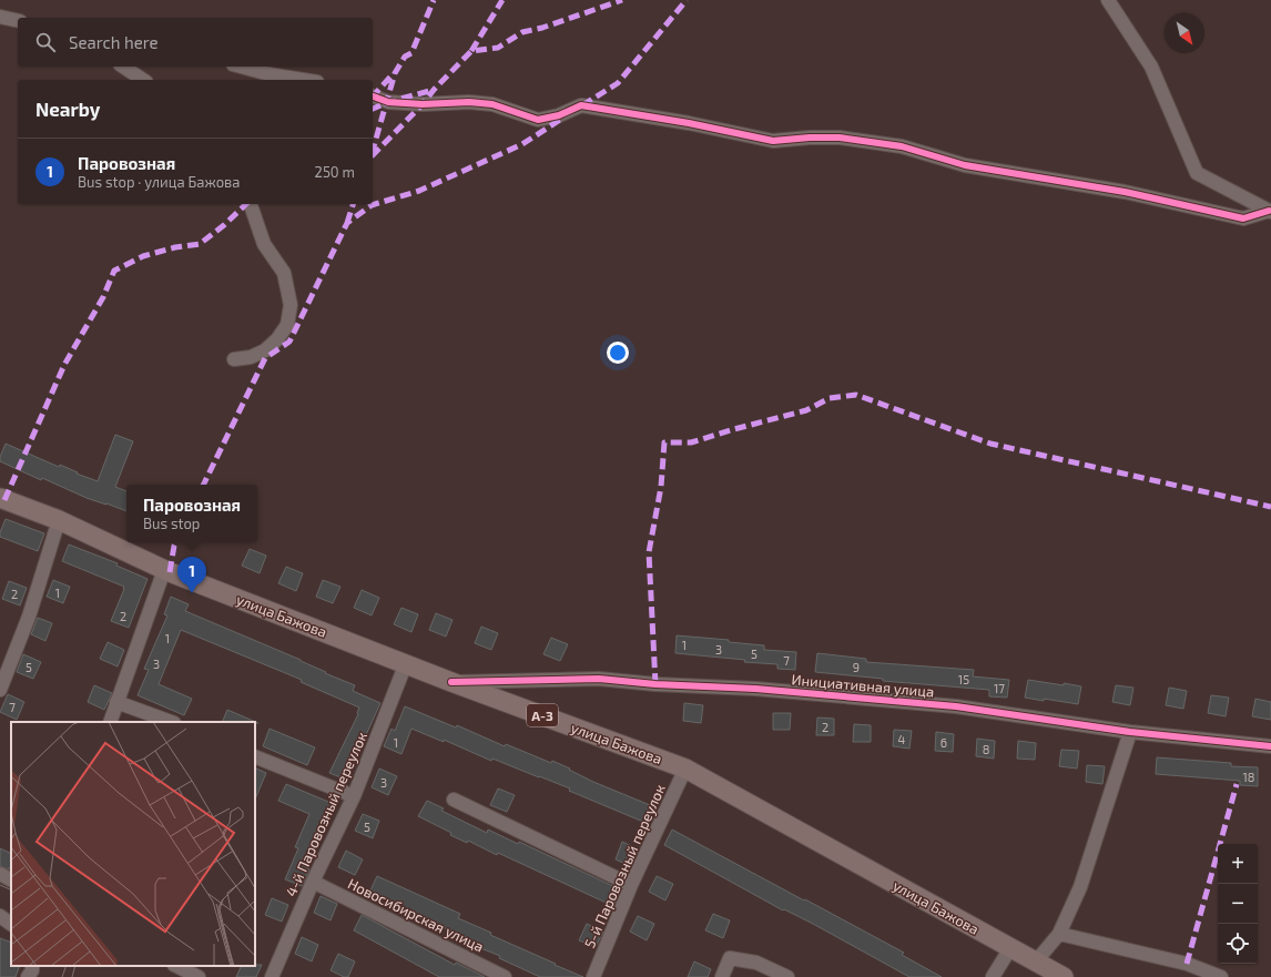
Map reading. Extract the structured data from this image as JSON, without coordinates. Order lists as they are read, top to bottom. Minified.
{"streets":{"highway":["улица Бажова","A-3"],"street":["Инициативная улица","4-й Паровозный переулок","5-й Паровозный переулок","Новосибирская улица"]},"crossings":[["улица Бажова","Инициативная улица"],["улица Бажова","4-й Паровозный переулок"],["улица Бажова","5-й Паровозный переулок"],["4-й Паровозный переулок","Новосибирская улица"]],"house_numbers":["1","2","2","1","1","3","5","7","3","5","9","15","17","7","2","4","1","6","8","18","3","5"],"north":"bottom right","page":{"search":"Search here","heading":"Nearby","list":[{"mark":"1","name":"Паровозная","note":"Bus stop · улица Бажова","value":"250 m"}],"popup":["Паровозная","Bus stop"],"pins":"1","map_buttons":["+","−"]}}
